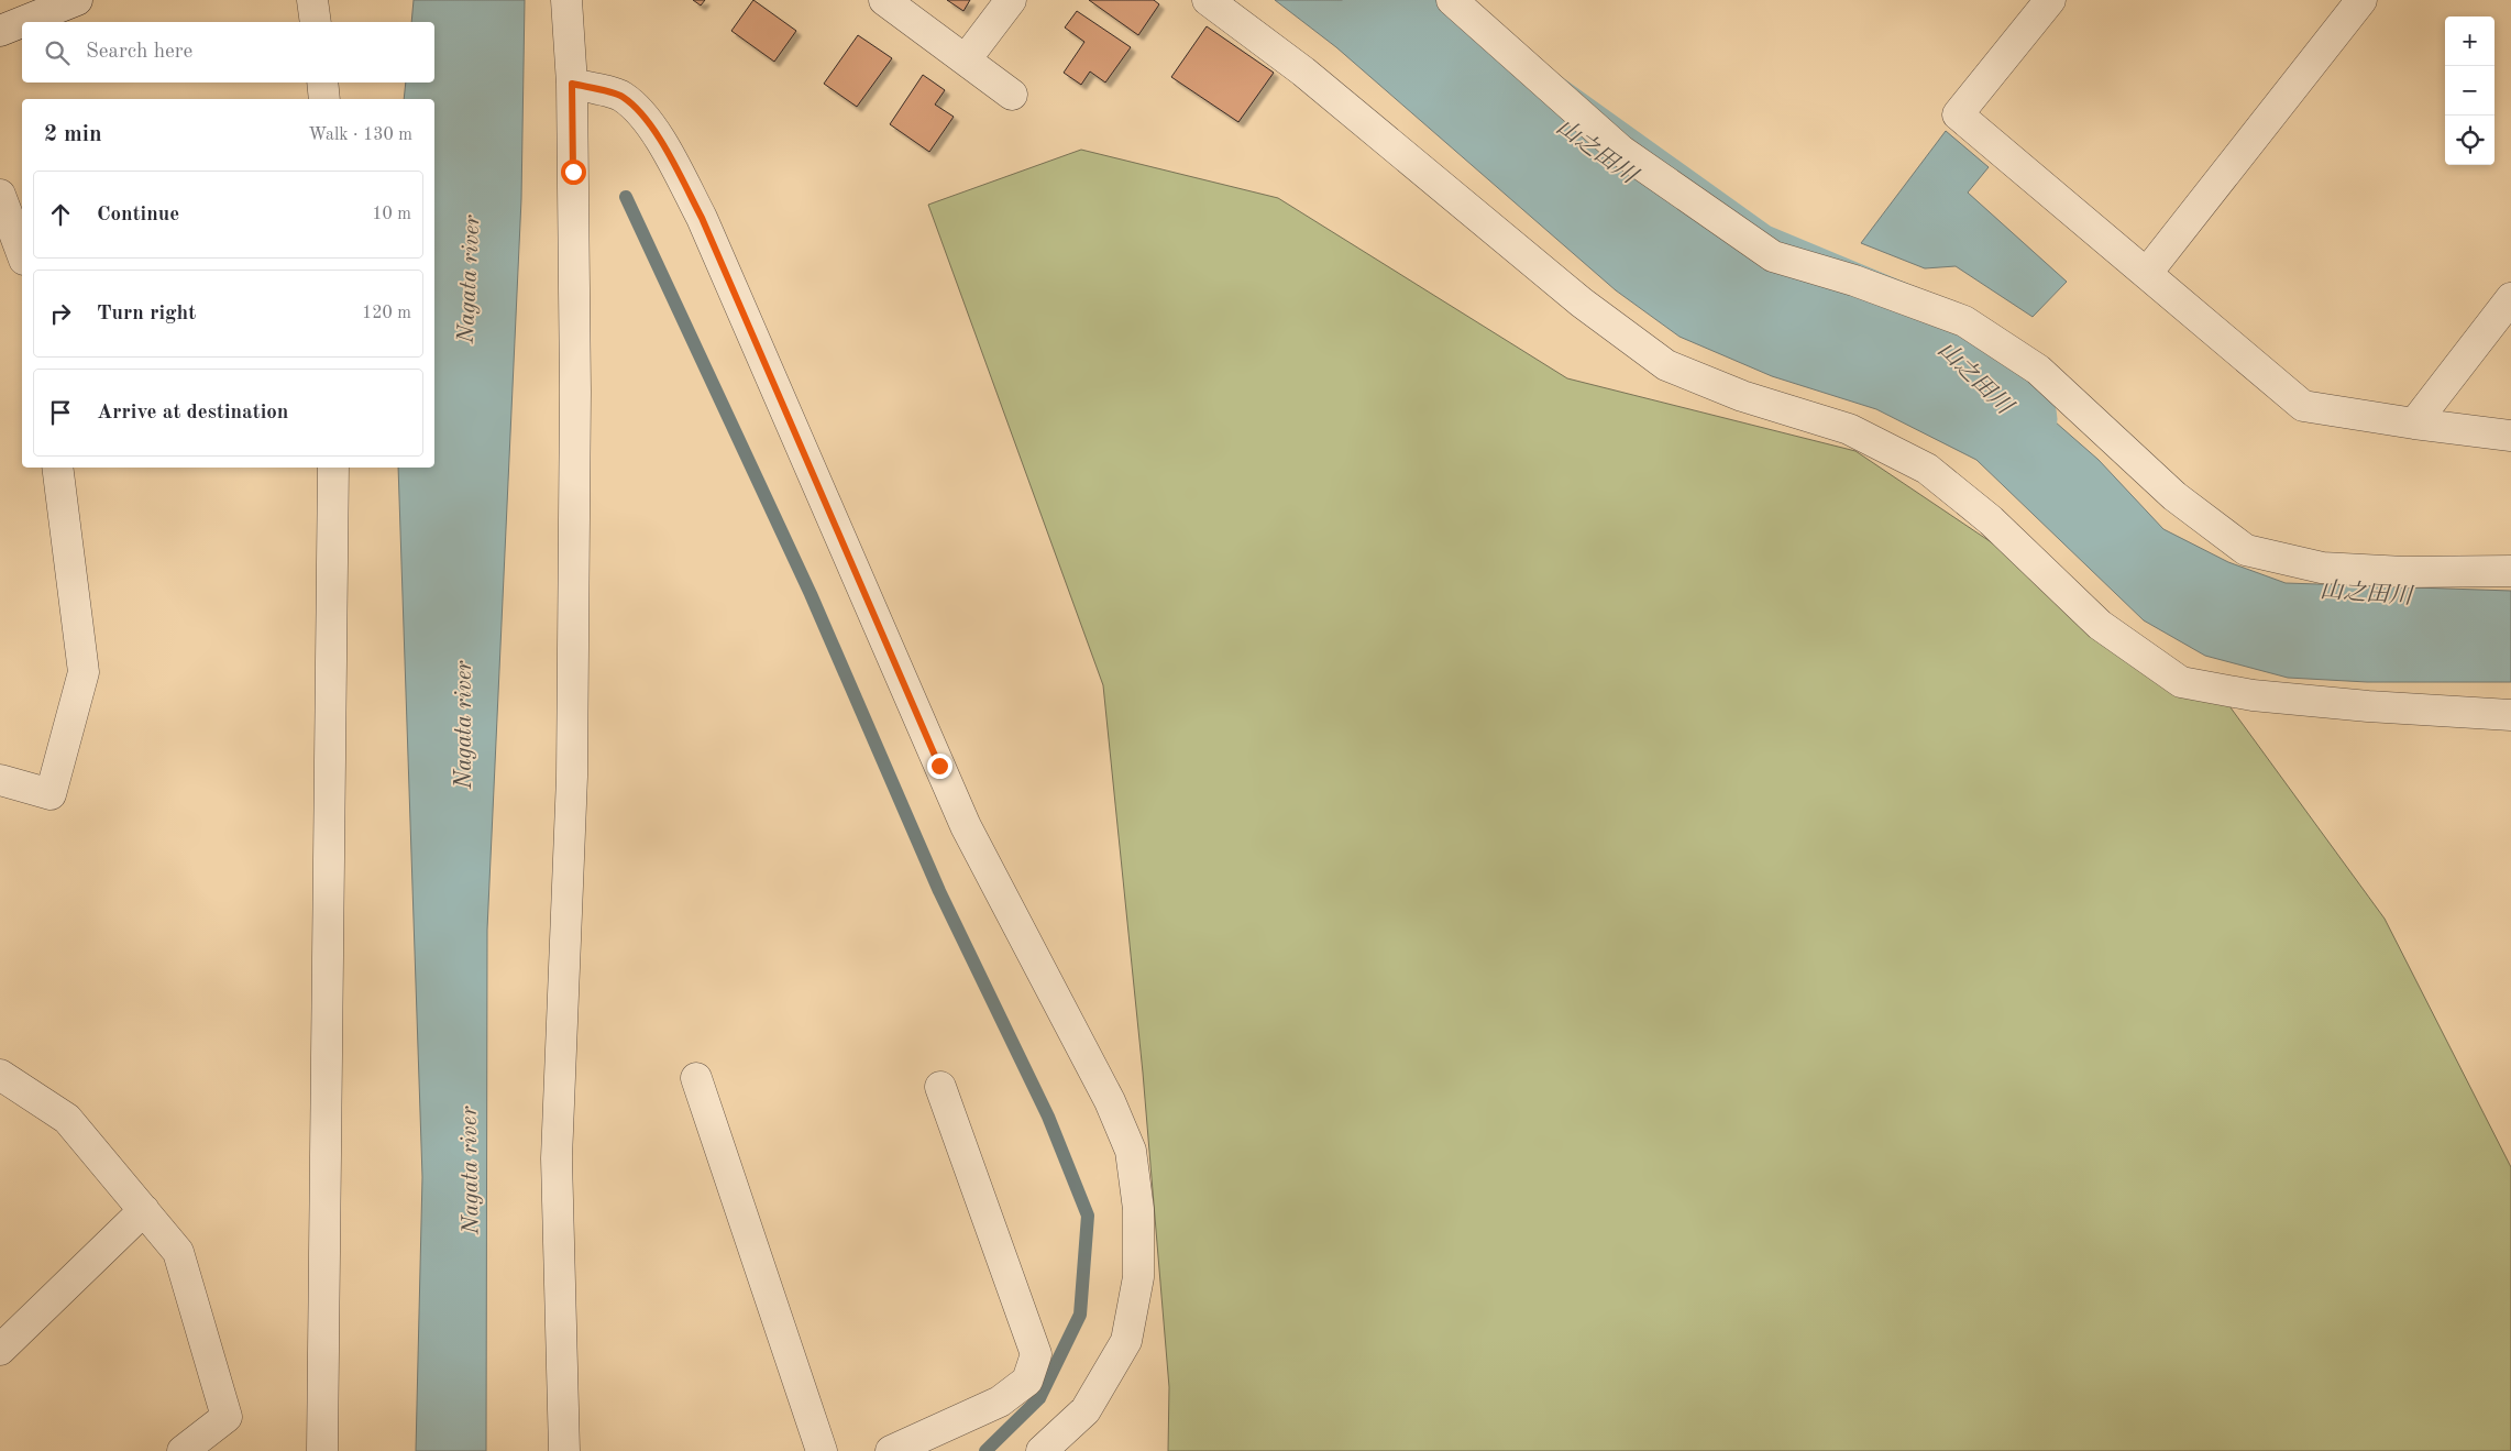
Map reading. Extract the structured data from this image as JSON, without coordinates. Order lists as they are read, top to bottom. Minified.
{"water":["山之田川","Nagata river"],"page":{"map_buttons":["+","−"],"search":"Search here","heading":["2 min","Walk · 130 m"],"list":[["Continue","10 m"],["Turn right","120 m"],"Arrive at destination"]}}
